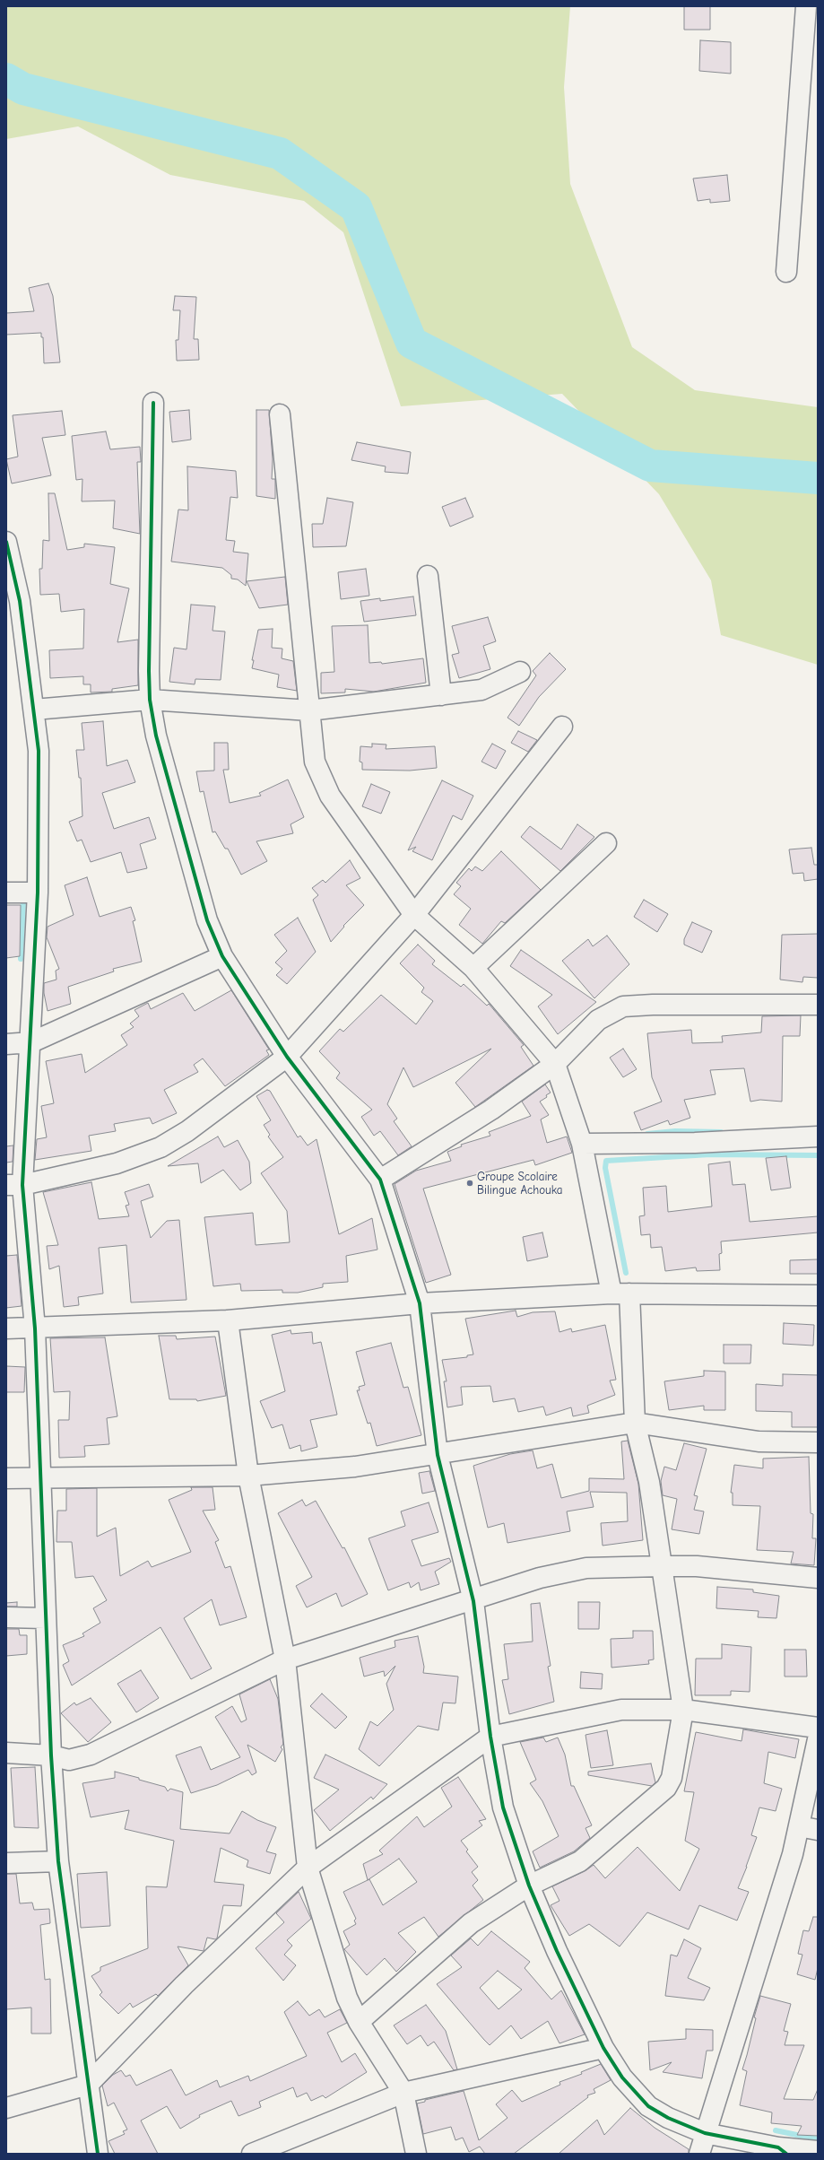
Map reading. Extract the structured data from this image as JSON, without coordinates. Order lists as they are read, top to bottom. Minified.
{"places":["Groupe Scolaire Bilingue Achouka"]}
